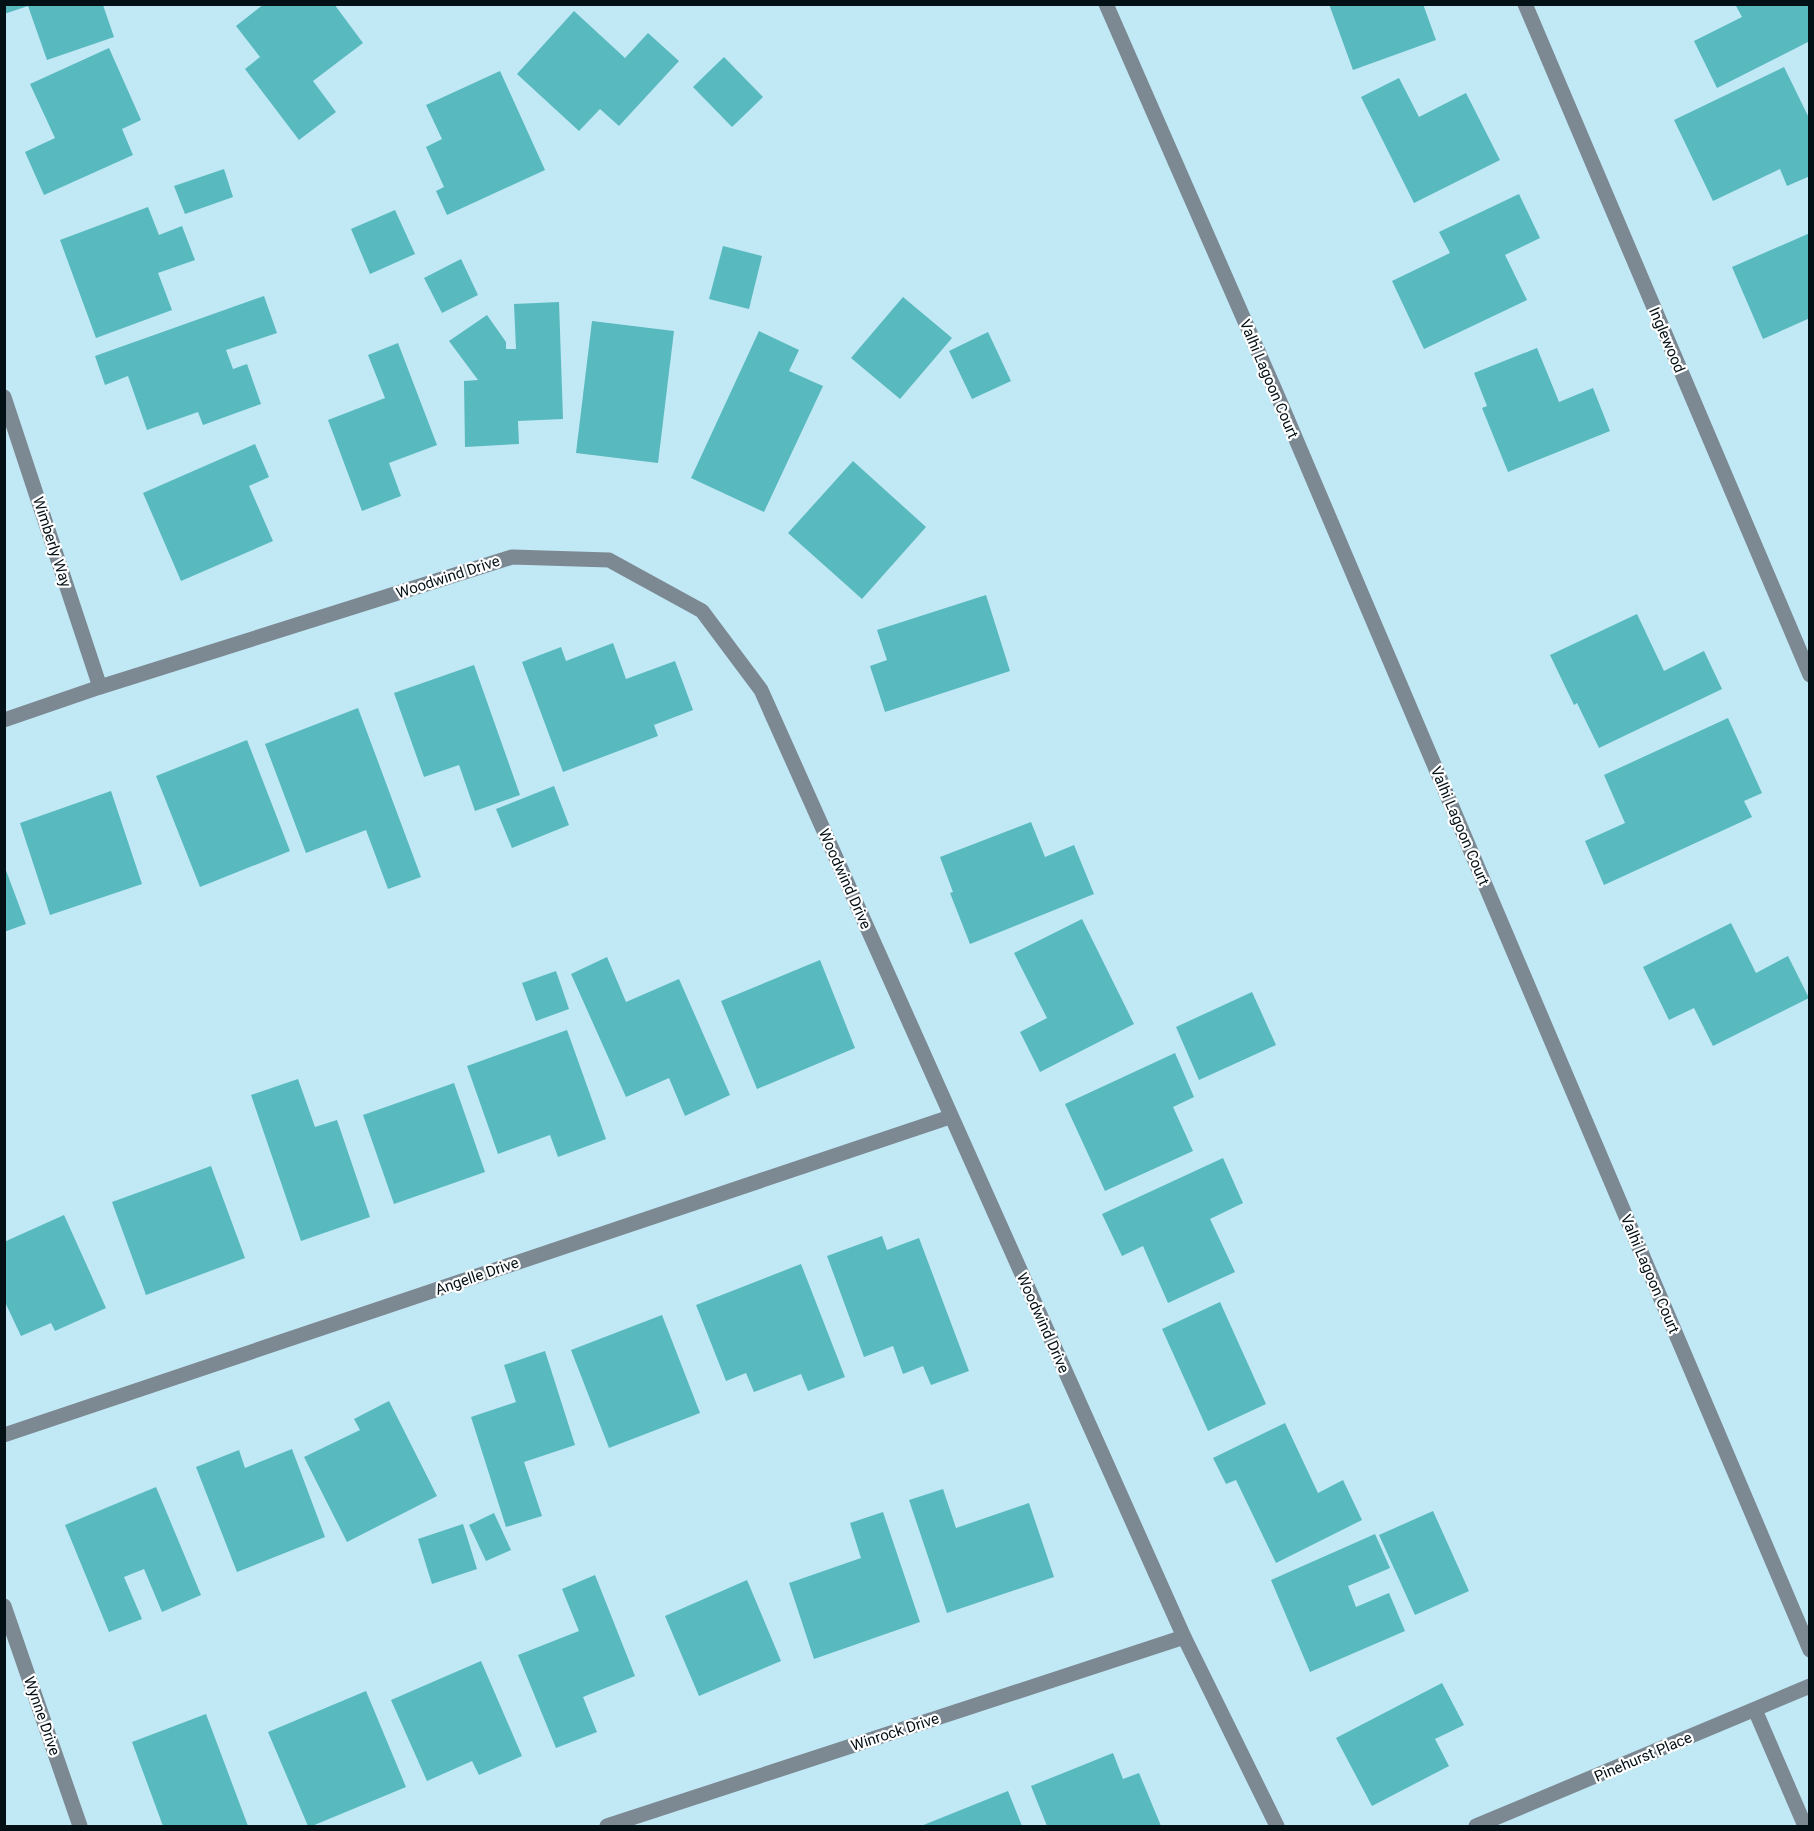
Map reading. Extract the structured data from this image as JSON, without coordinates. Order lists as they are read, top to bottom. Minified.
{"streets":{"street":["Inglewood","Valhi Lagoon Court","Wimberly Way","Woodwind Drive","Angelle Drive","Wynne Drive","Winrock Drive","Pinehurst Place"]},"crossings":[["Wimberly Way","Woodwind Drive"],["Woodwind Drive","Angelle Drive"],["Woodwind Drive","Winrock Drive"]]}
